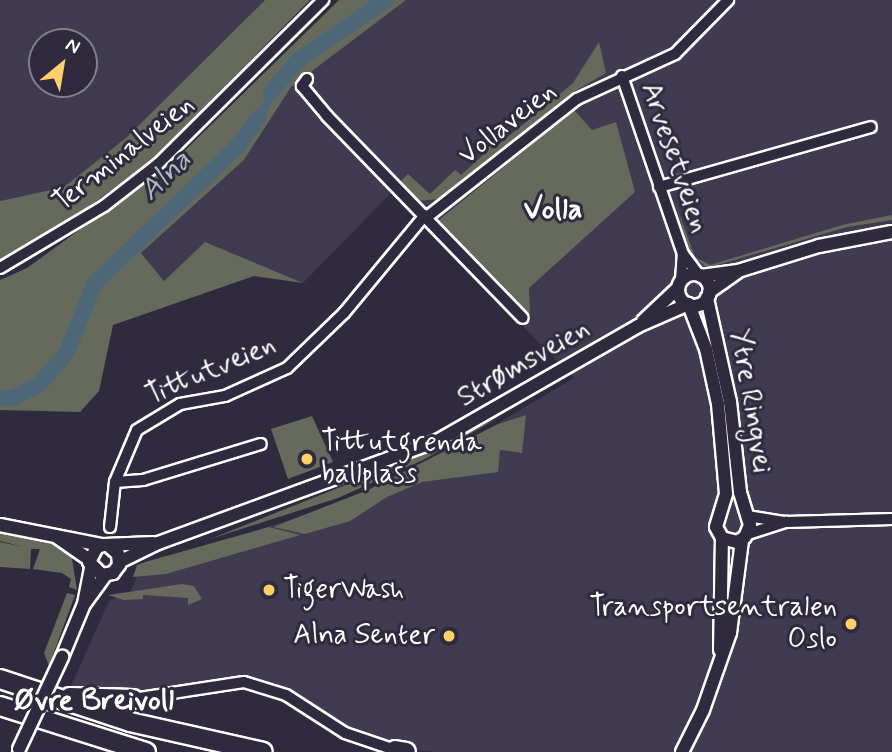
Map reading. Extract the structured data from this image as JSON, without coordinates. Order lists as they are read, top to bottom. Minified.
{"streets":{"main road":["Strømsveien","Ytre Ringvei"],"street":["Vollaveien","Terminalveien","Arvesetveien","Tittutveien"]},"crossings":[["Vollaveien","Arvesetveien"],["Vollaveien","Tittutveien"],["Arvesetveien","Strømsveien"],["Arvesetveien","Ytre Ringvei"],["Strømsveien","Ytre Ringvei"]],"districts":["Volla","Øvre Breivoll"],"water":["Alna"],"places":["Tittutgrenda ballplass","TigerWash","Transportsentralen Oslo","Alna Senter"],"north":"top right"}
